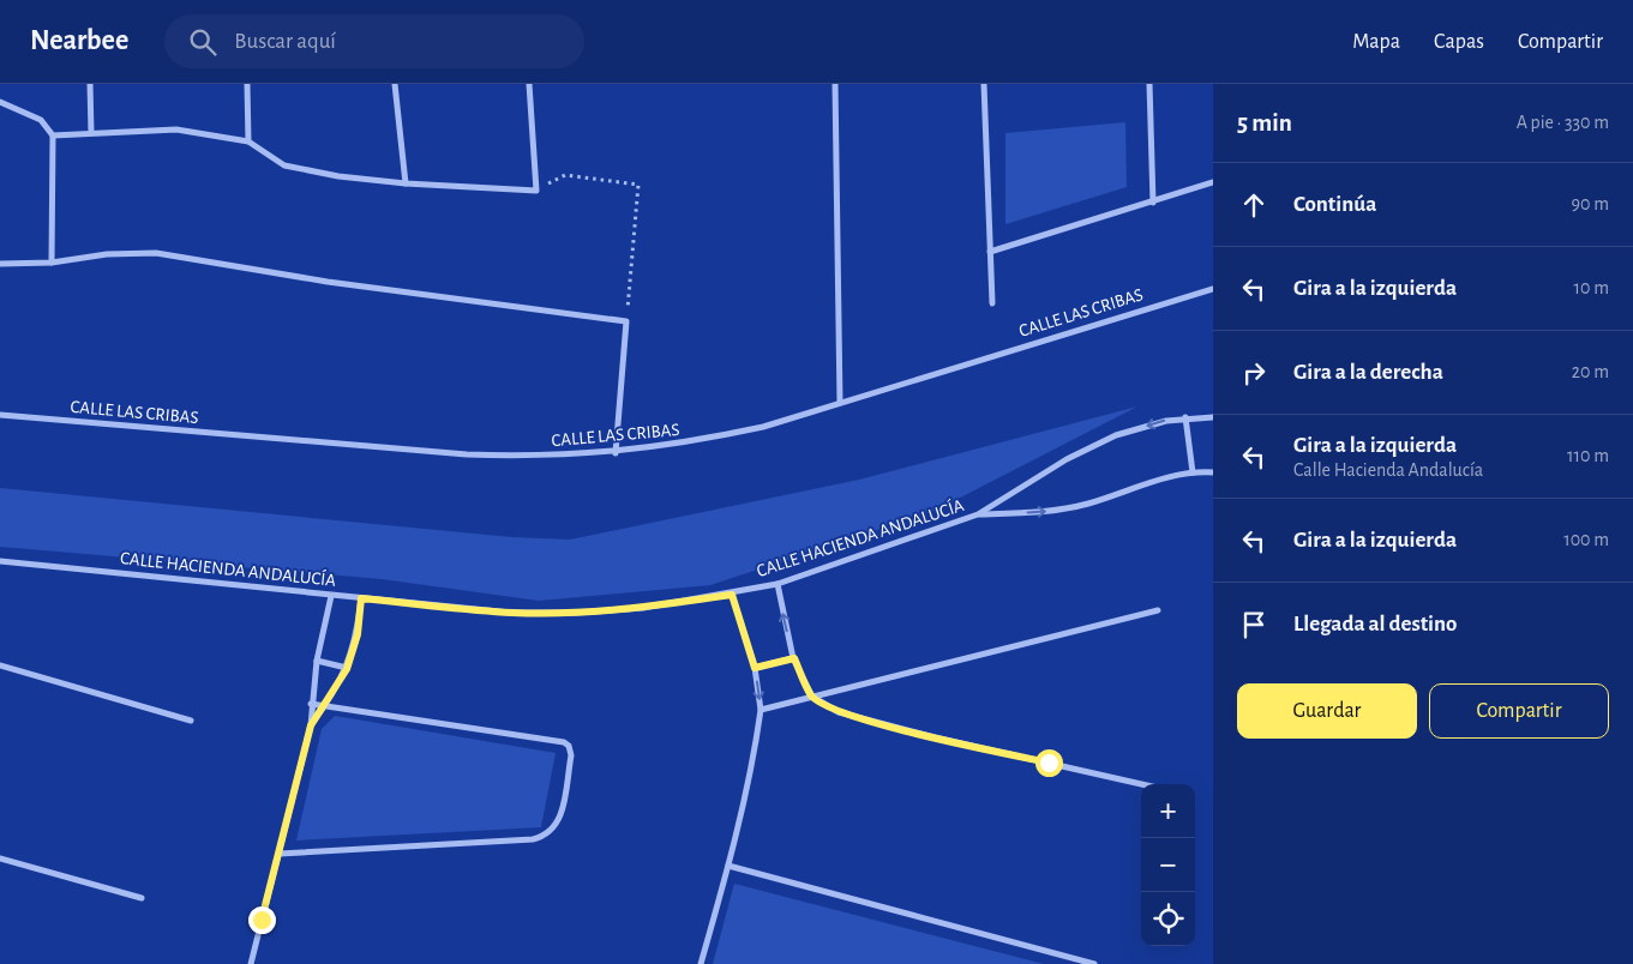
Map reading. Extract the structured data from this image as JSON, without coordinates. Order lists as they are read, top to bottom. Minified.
{"streets":{"street":["CALLE LAS CRIBAS","CALLE HACIENDA ANDALUCÍA"]},"page":{"header":"Nearbee","search":"Buscar aquí","nav":["Mapa","Capas","Compartir"],"heading":["5 min","A pie · 330 m"],"list":[["Continúa","90 m"],["Gira a la izquierda","10 m"],["Gira a la derecha","20 m"],["Gira a la izquierda","Calle Hacienda Andalucía","110 m"],["Gira a la izquierda","100 m"],"Llegada al destino"],"buttons":["Guardar","Compartir"],"map_buttons":["+","−"]}}
